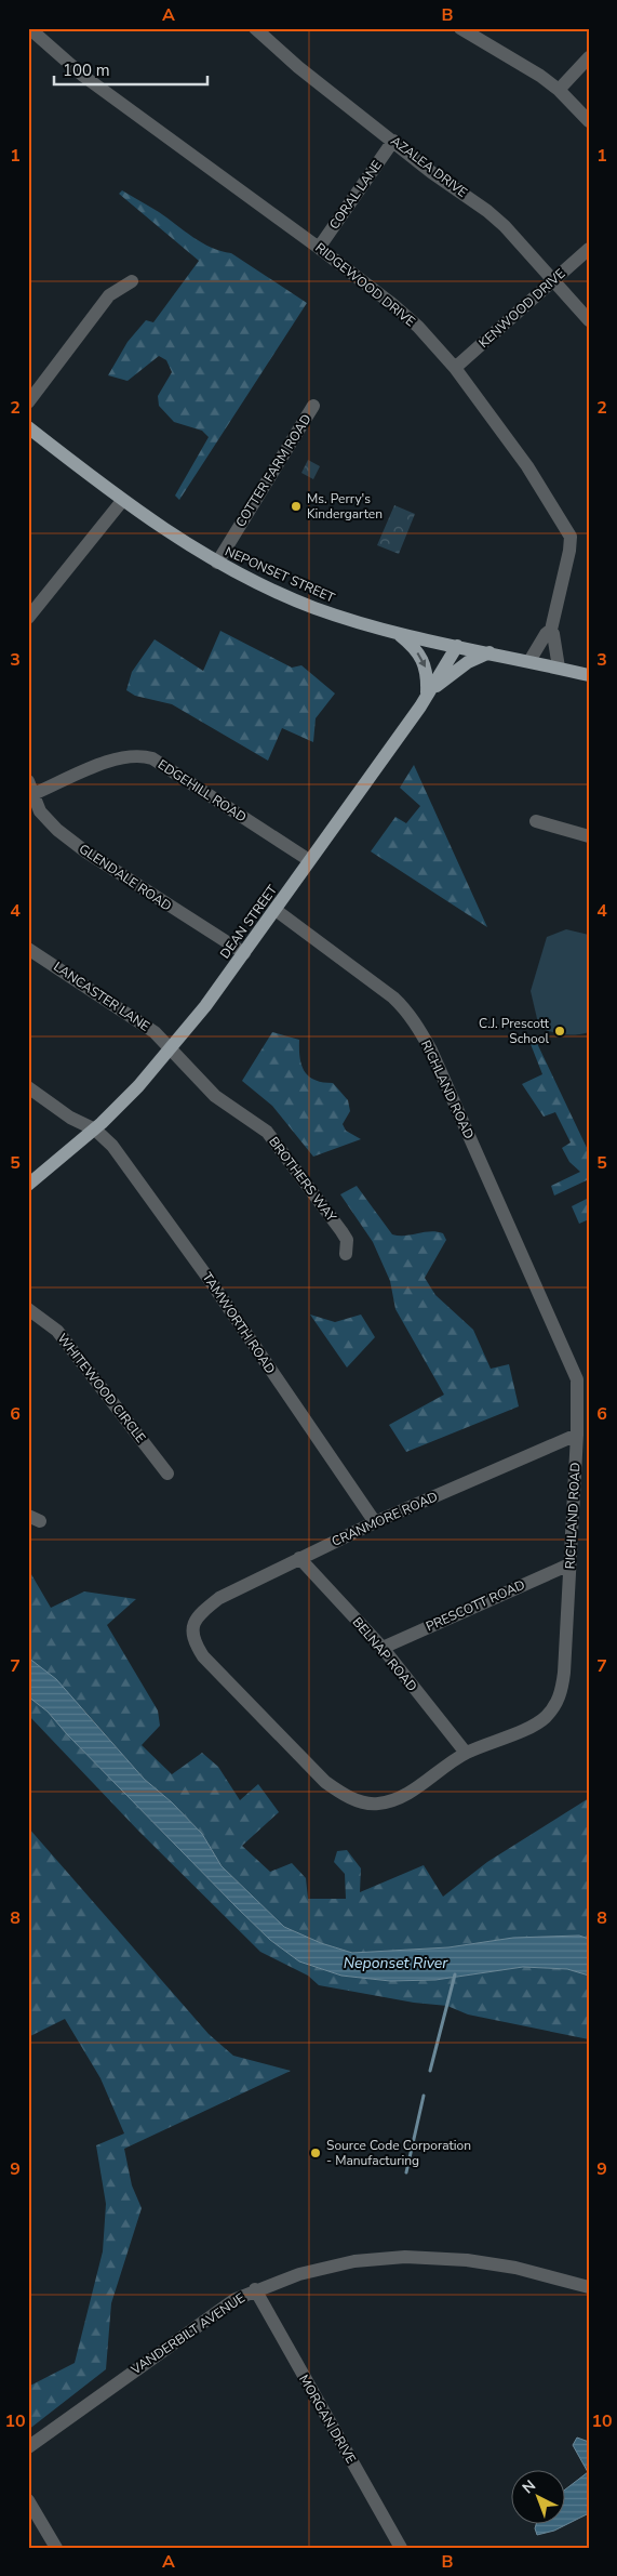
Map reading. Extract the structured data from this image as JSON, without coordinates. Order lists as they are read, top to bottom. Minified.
{"streets":{"main road":["NEPONSET STREET","DEAN STREET"],"street":["AZALEA DRIVE","CORAL LANE","RIDGEWOOD DRIVE","KENWOOD DRIVE","COTTER FARM ROAD","EDGEHILL ROAD","GLENDALE ROAD","LANCASTER LANE","RICHLAND ROAD","BROTHERS WAY","TAMWORTH ROAD","WHITEWOOD CIRCLE","CRANMORE ROAD","PRESCOTT ROAD","BELNAP ROAD","VANDERBILT AVENUE","MORGAN DRIVE"]},"crossings":[["AZALEA DRIVE","CORAL LANE"],["AZALEA DRIVE","KENWOOD DRIVE"],["CORAL LANE","RIDGEWOOD DRIVE"],["RIDGEWOOD DRIVE","KENWOOD DRIVE"],["RIDGEWOOD DRIVE","NEPONSET STREET"],["COTTER FARM ROAD","NEPONSET STREET"],["NEPONSET STREET","DEAN STREET"],["EDGEHILL ROAD","GLENDALE ROAD"],["EDGEHILL ROAD","DEAN STREET"],["GLENDALE ROAD","DEAN STREET"],["DEAN STREET","LANCASTER LANE"],["DEAN STREET","RICHLAND ROAD"],["DEAN STREET","BROTHERS WAY"],["DEAN STREET","TAMWORTH ROAD"],["LANCASTER LANE","BROTHERS WAY"],["RICHLAND ROAD","CRANMORE ROAD"],["RICHLAND ROAD","PRESCOTT ROAD"],["RICHLAND ROAD","BELNAP ROAD"],["TAMWORTH ROAD","CRANMORE ROAD"],["CRANMORE ROAD","BELNAP ROAD"],["PRESCOTT ROAD","BELNAP ROAD"],["VANDERBILT AVENUE","MORGAN DRIVE"]],"water":["Neponset River"],"places":["Ms. Perry's Kindergarten","C.J. Prescott School","Source Code Corporation - Manufacturing"],"scale_bar":"100 m","north":"top left","grid":{"columns":["A","B"],"rows":["1","2","3","4","5","6","7","8","9","10"]}}
